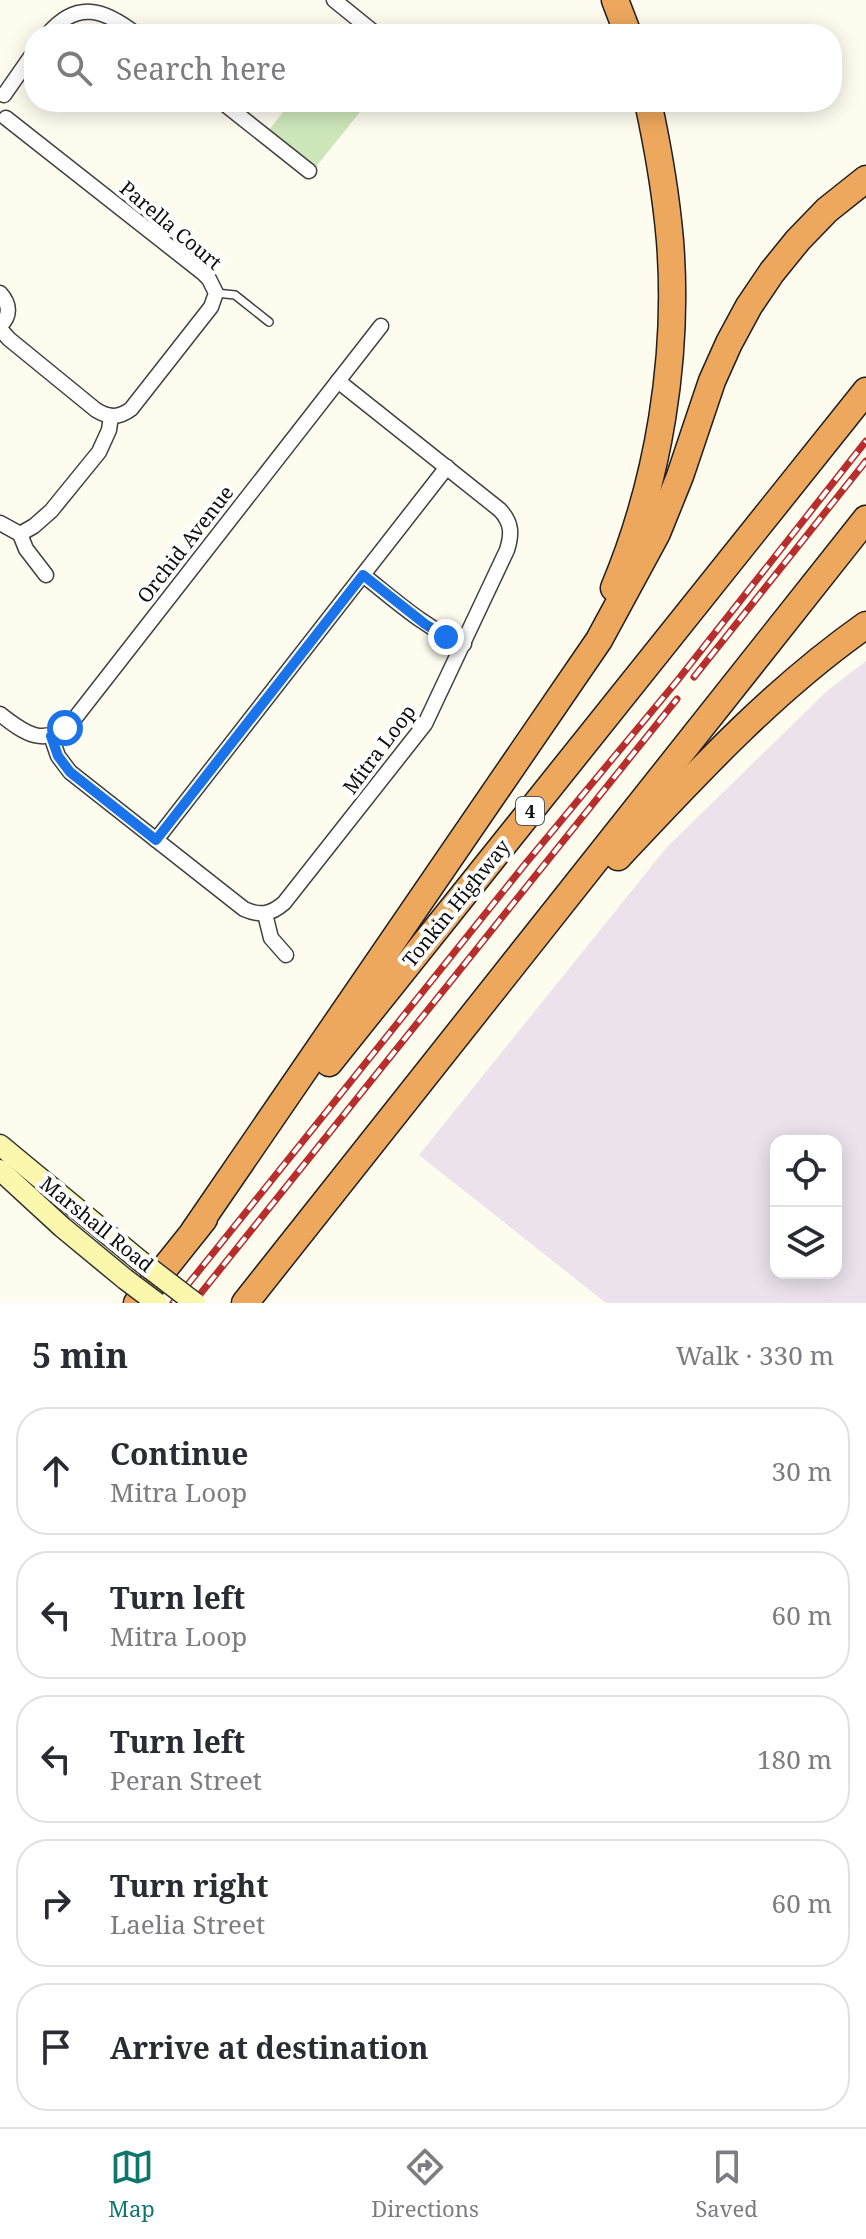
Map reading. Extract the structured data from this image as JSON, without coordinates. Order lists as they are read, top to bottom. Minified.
{"streets":{"highway":["4","Tonkin Highway"],"main road":["Marshall Road"],"street":["Parella Court","Orchid Avenue","Mitra Loop"]},"crossings":[["Orchid Avenue","Mitra Loop"]],"page":{"search":"Search here","heading":["5 min","Walk · 330 m"],"list":[["Continue","Mitra Loop","30 m"],["Turn left","Mitra Loop","60 m"],["Turn left","Peran Street","180 m"],["Turn right","Laelia Street","60 m"],"Arrive at destination"],"nav":["Map","Directions","Saved"]}}
